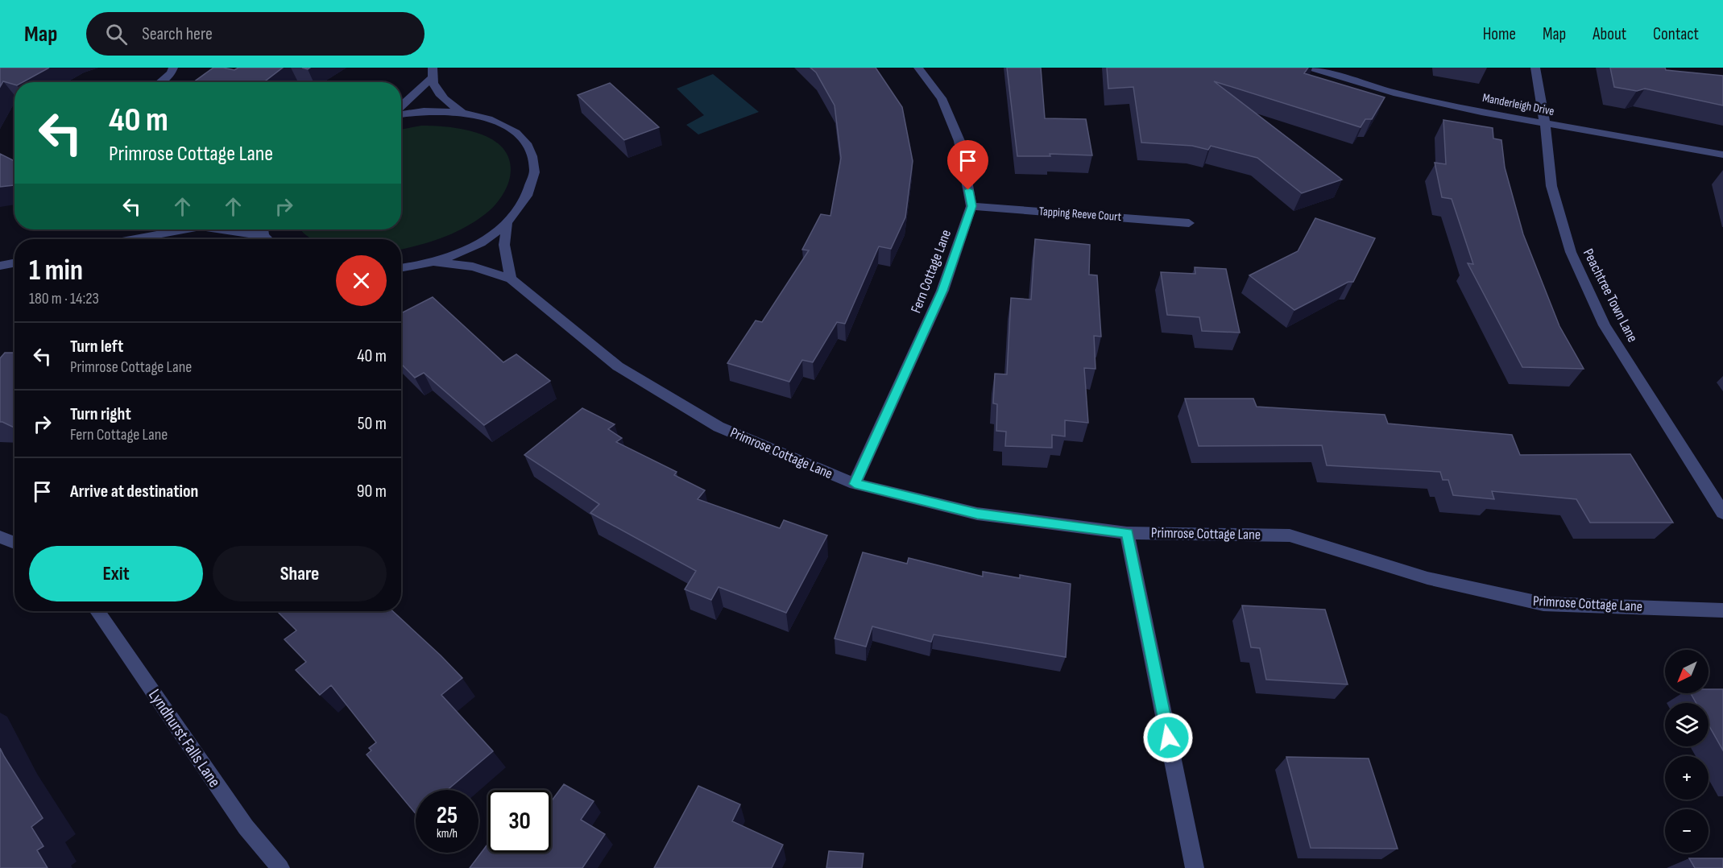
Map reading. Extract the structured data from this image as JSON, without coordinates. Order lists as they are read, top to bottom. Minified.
{"streets":{"street":["Manderleigh Drive","Tapping Reeve Court","Fern Cottage Lane","Peachtree Town Lane","Primrose Cottage Lane","Lyndhurst Falls Lane"]},"crossings":[["Manderleigh Drive","Peachtree Town Lane"],["Tapping Reeve Court","Fern Cottage Lane"],["Fern Cottage Lane","Primrose Cottage Lane"]],"north":"bottom left","page":{"header":"Map","search":"Search here","nav":["Home","Map","About","Contact"],"turn":["40 m","Primrose Cottage Lane"],"heading":["1 min","180 m · 14:23"],"list":[{"name":"Turn left","note":"Primrose Cottage Lane","value":"40 m"},{"name":"Turn right","note":"Fern Cottage Lane","value":"50 m"},{"name":"Arrive at destination","value":"90 m"}],"buttons":["Exit","Share"],"map_buttons":["+","−"],"speed":"25 km/h","limit":"30"}}
